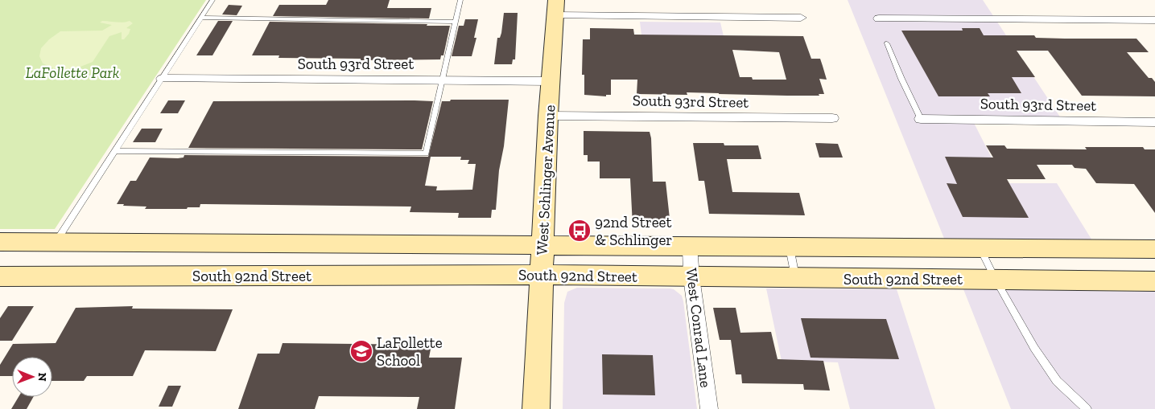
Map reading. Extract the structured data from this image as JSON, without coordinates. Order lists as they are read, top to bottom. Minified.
{"streets":{"street":["South 93rd Street","West Schlinger Avenue","South 92nd Street","West Conrad Lane"]},"crossings":[["South 93rd Street","West Schlinger Avenue"],["West Schlinger Avenue","South 92nd Street"],["South 92nd Street","West Conrad Lane"]],"parks":["LaFollette Park"],"places":{"bus stop":["92nd Street & Schlinger"],"school or university":["LaFollette School"]},"north":"right"}
